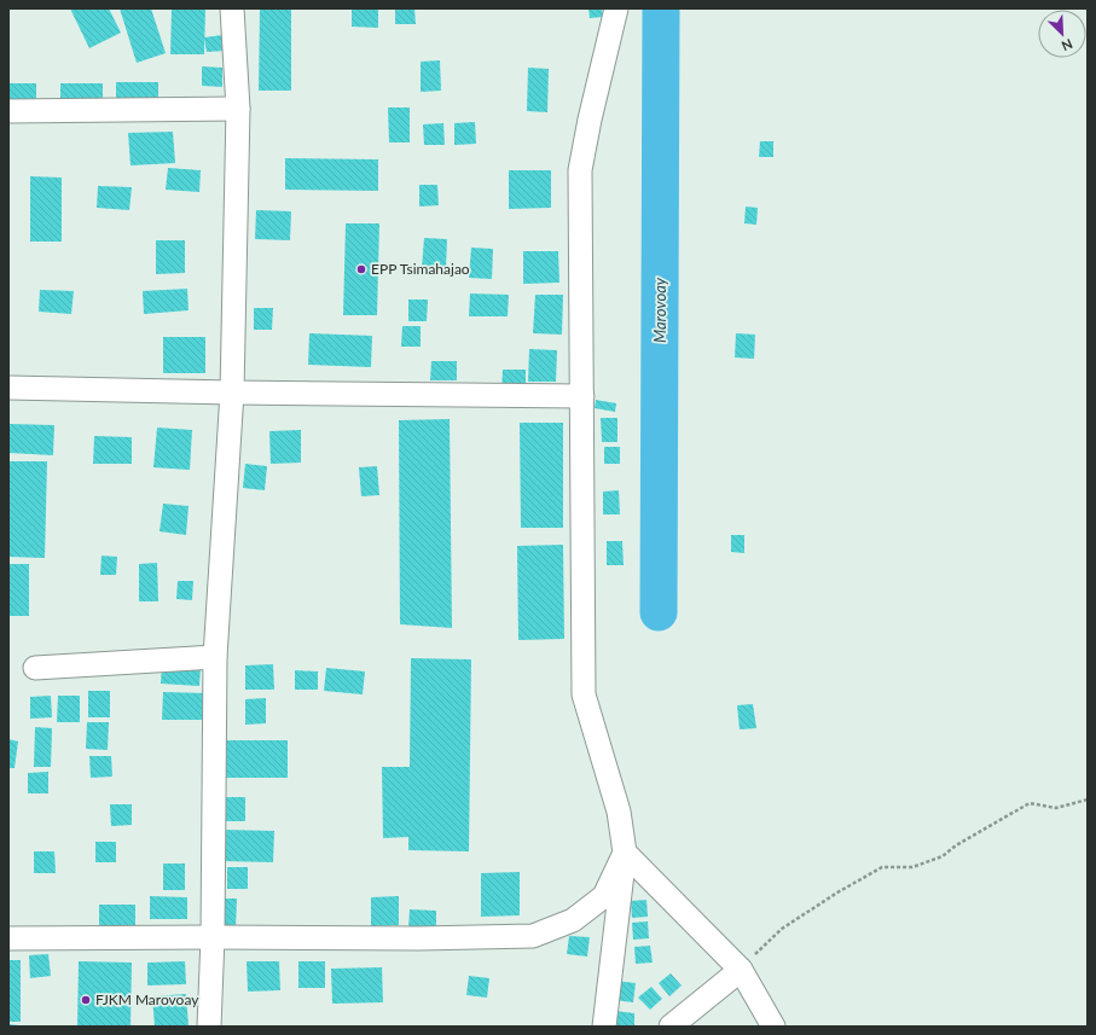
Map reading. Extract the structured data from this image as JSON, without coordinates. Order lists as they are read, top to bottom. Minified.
{"water":["Marovoay"],"places":["EPP Tsimahajao","FJKM Marovoay"],"north":"bottom right"}
